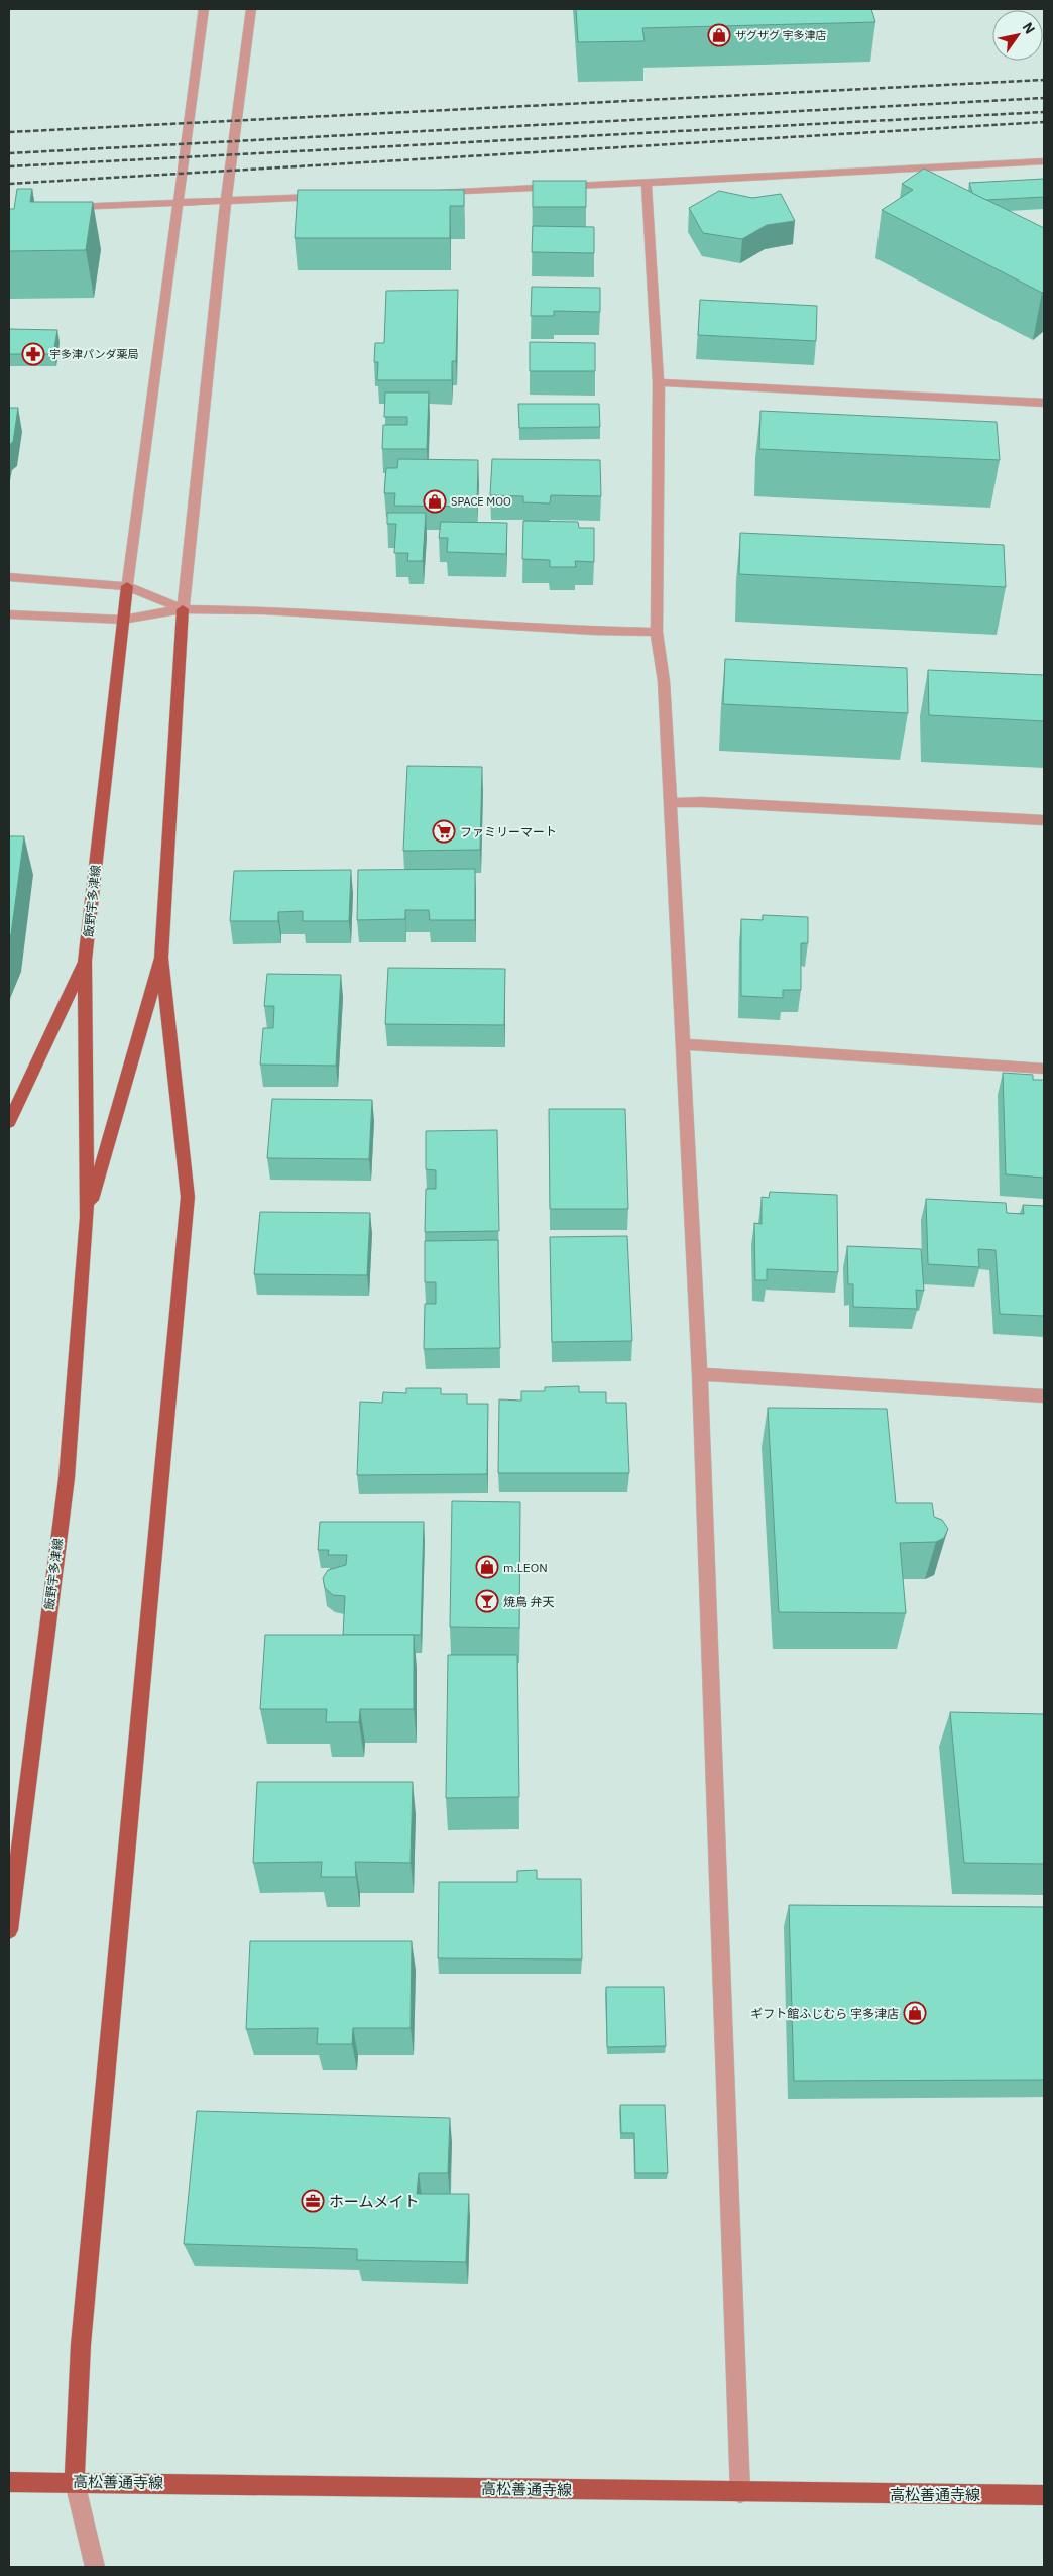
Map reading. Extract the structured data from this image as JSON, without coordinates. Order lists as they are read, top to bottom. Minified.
{"streets":{"main road":["飯野宇多津線","高松善通寺線"]},"places":{"shop":["ザグザグ 宇多津店","SPACE MOO","m.LEON","ギフト館ふじむら 宇多津店"],"pharmacy":["宇多津パンダ薬局"],"supermarket":["ファミリーマート"],"bar":["焼鳥 弁天"],"office":["ホームメイト"]},"north":"top right"}
